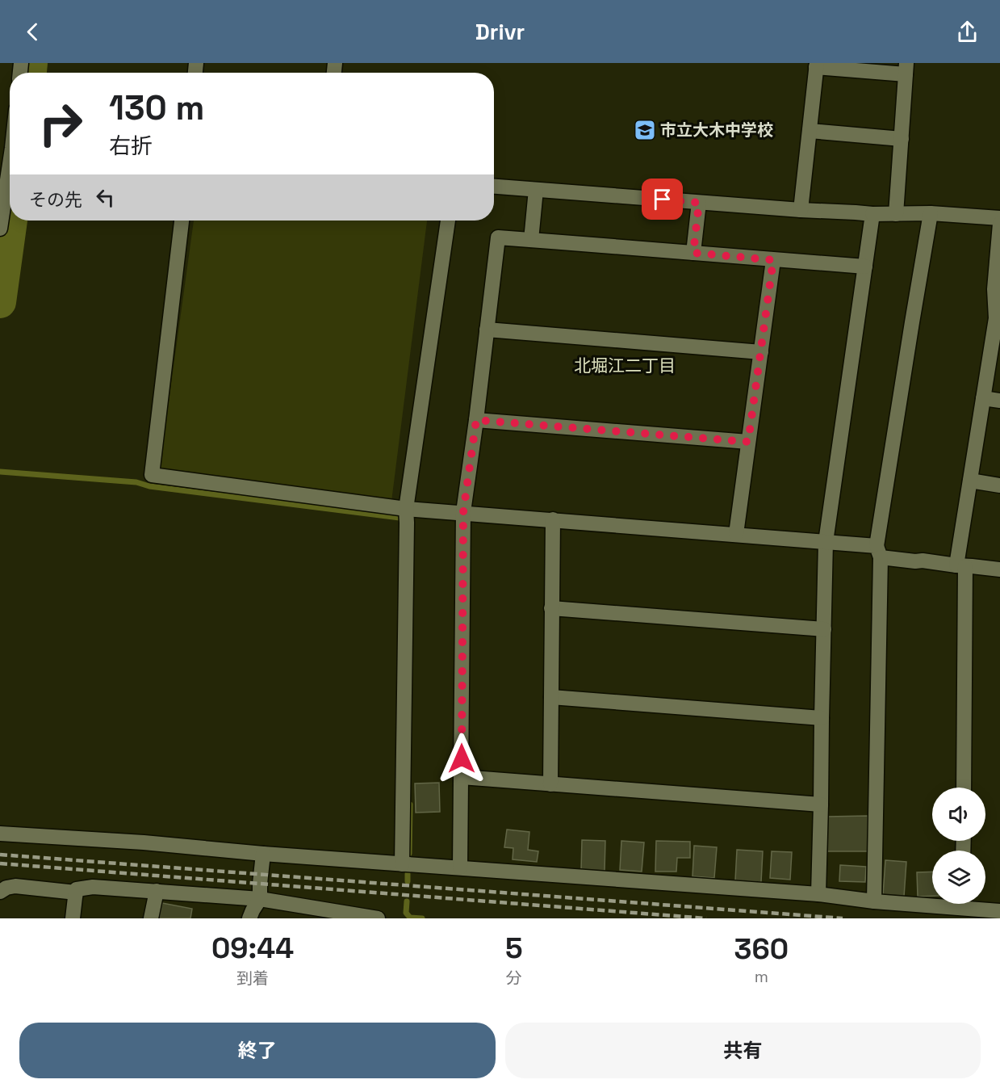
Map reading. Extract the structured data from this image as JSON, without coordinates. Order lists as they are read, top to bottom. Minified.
{"districts":["北堀江二丁目"],"places":{"school or university":["市立大木中学校"]},"page":{"header":"Drivr","turn":["130 m","右折"],"then":"その先","eta":["09:44","到着","5","分","360","m"],"buttons":["終了","共有"]}}
